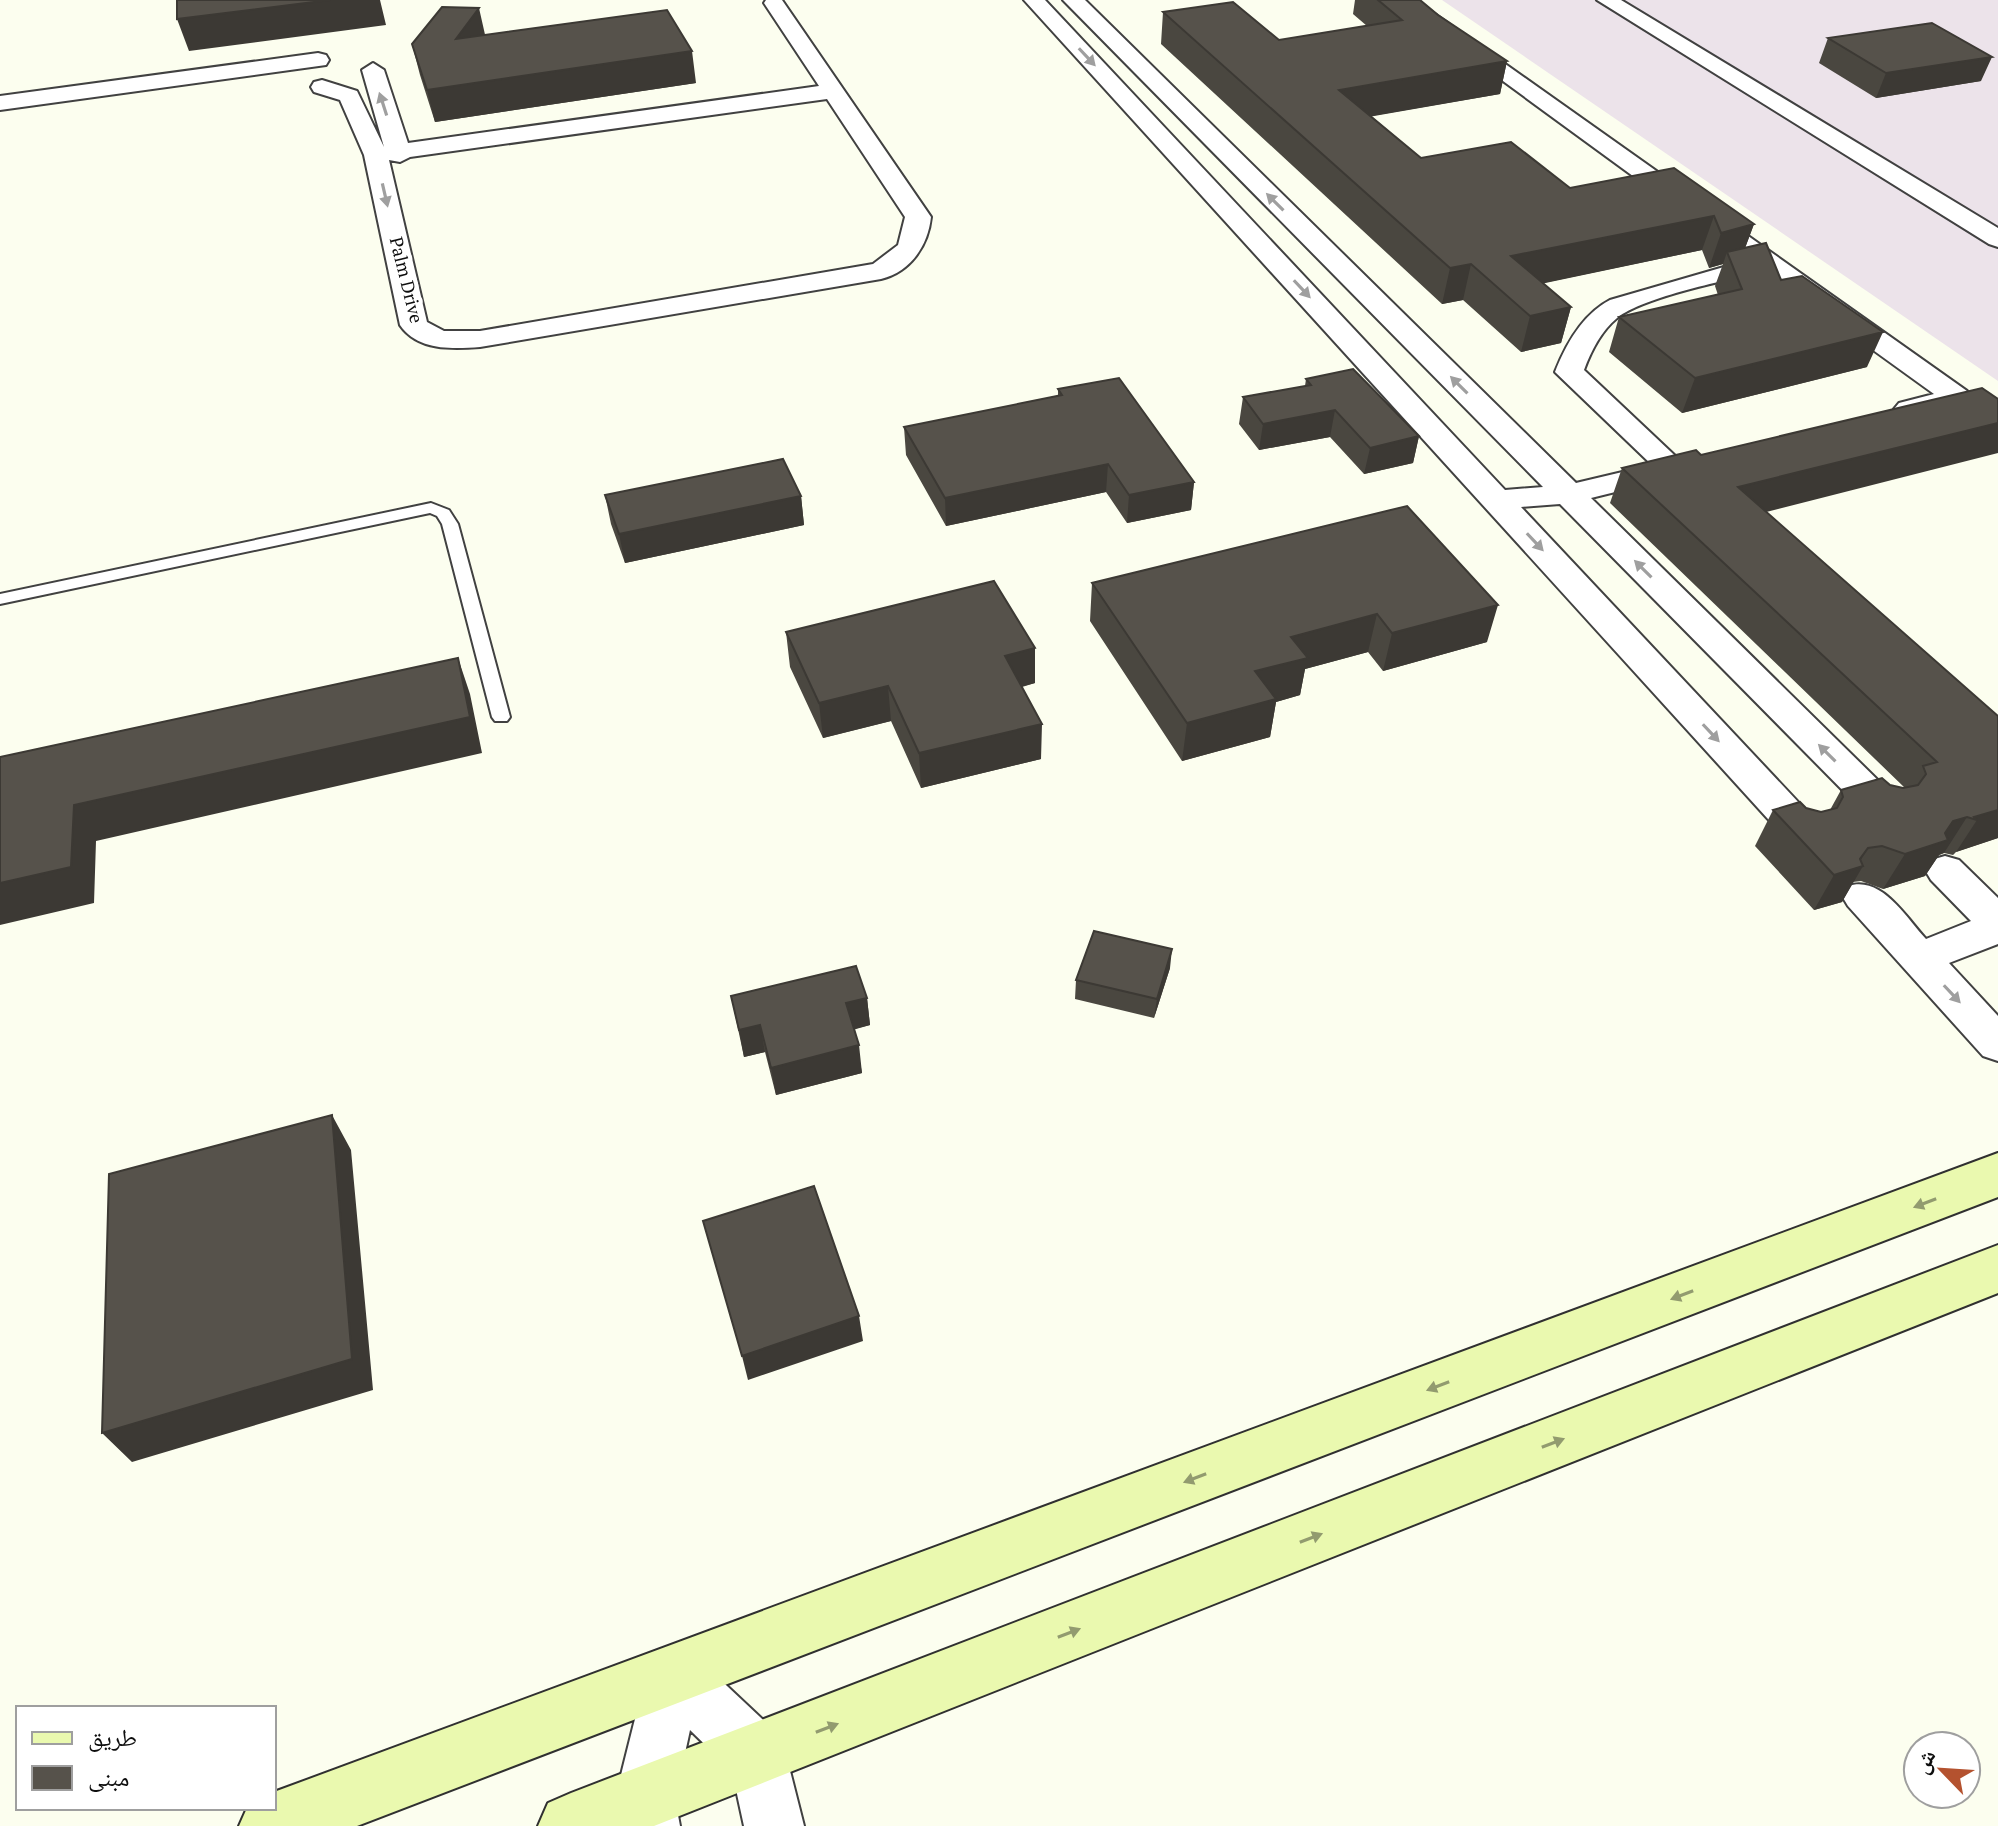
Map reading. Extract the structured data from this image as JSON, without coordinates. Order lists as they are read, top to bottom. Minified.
{"streets":{"street":["Palm Drive"]},"legend":["طريق","مبنى"],"north":"top left"}
